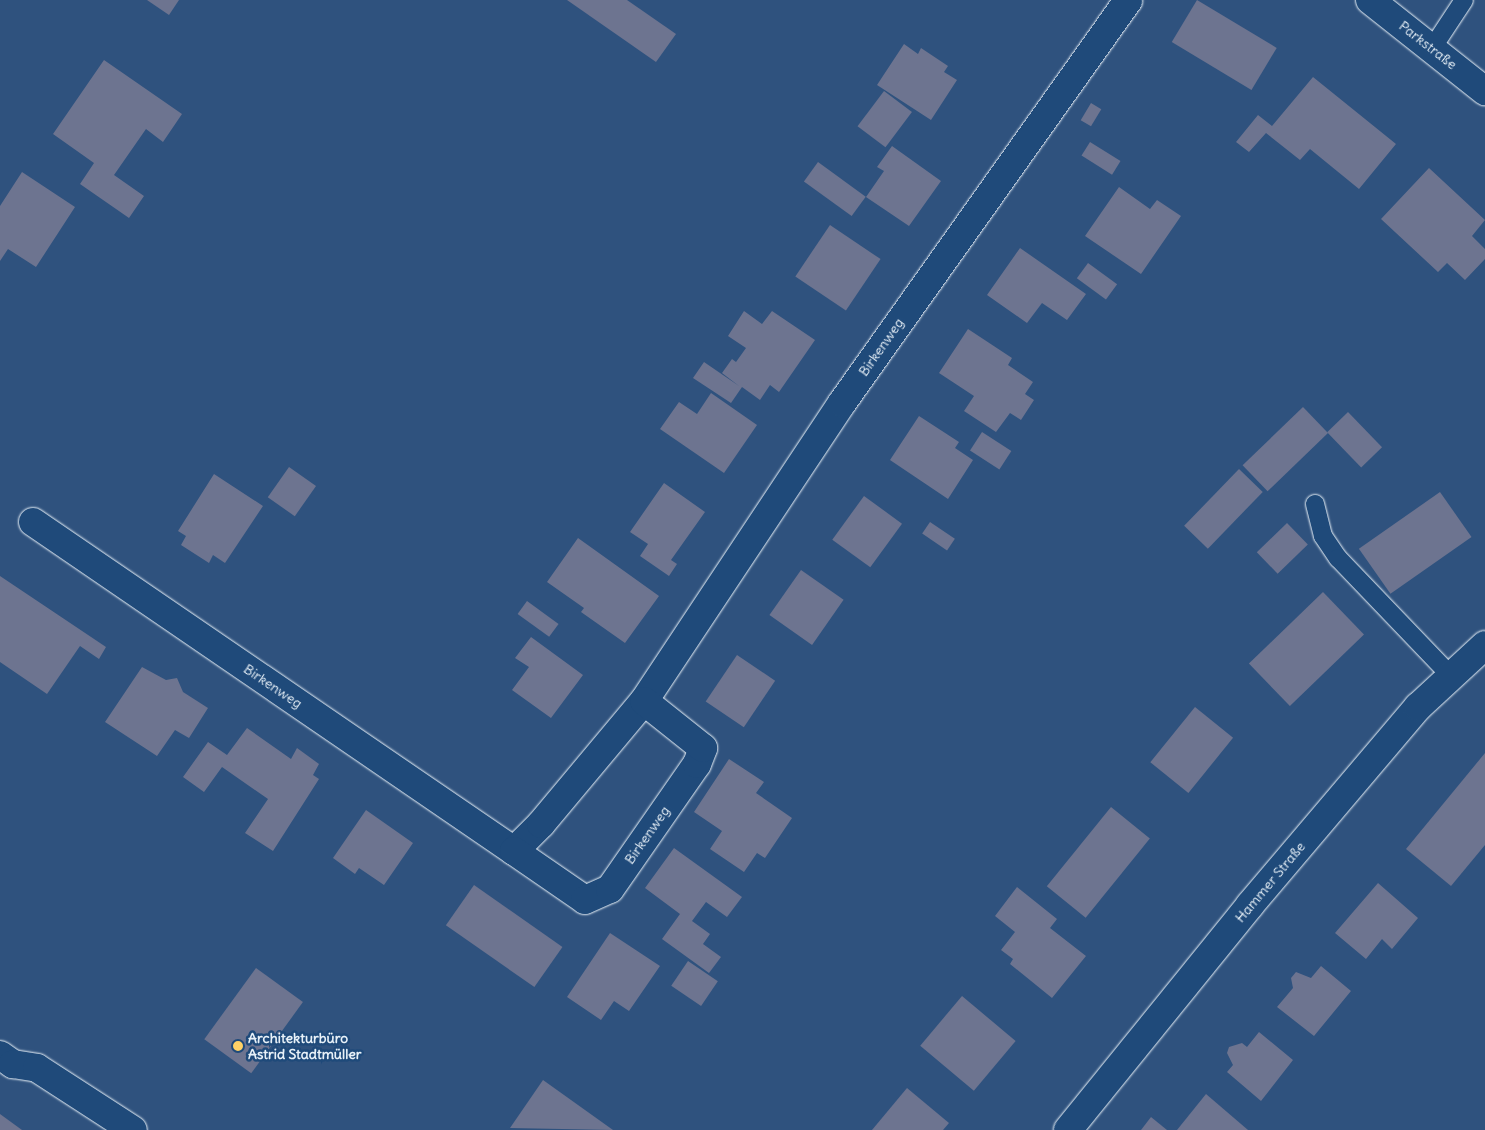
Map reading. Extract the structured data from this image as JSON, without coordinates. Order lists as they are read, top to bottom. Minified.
{"streets":{"street":["Parkstraße","Birkenweg","Hammer Straße"]},"places":["Architekturbüro Astrid Stadtmüller"]}
